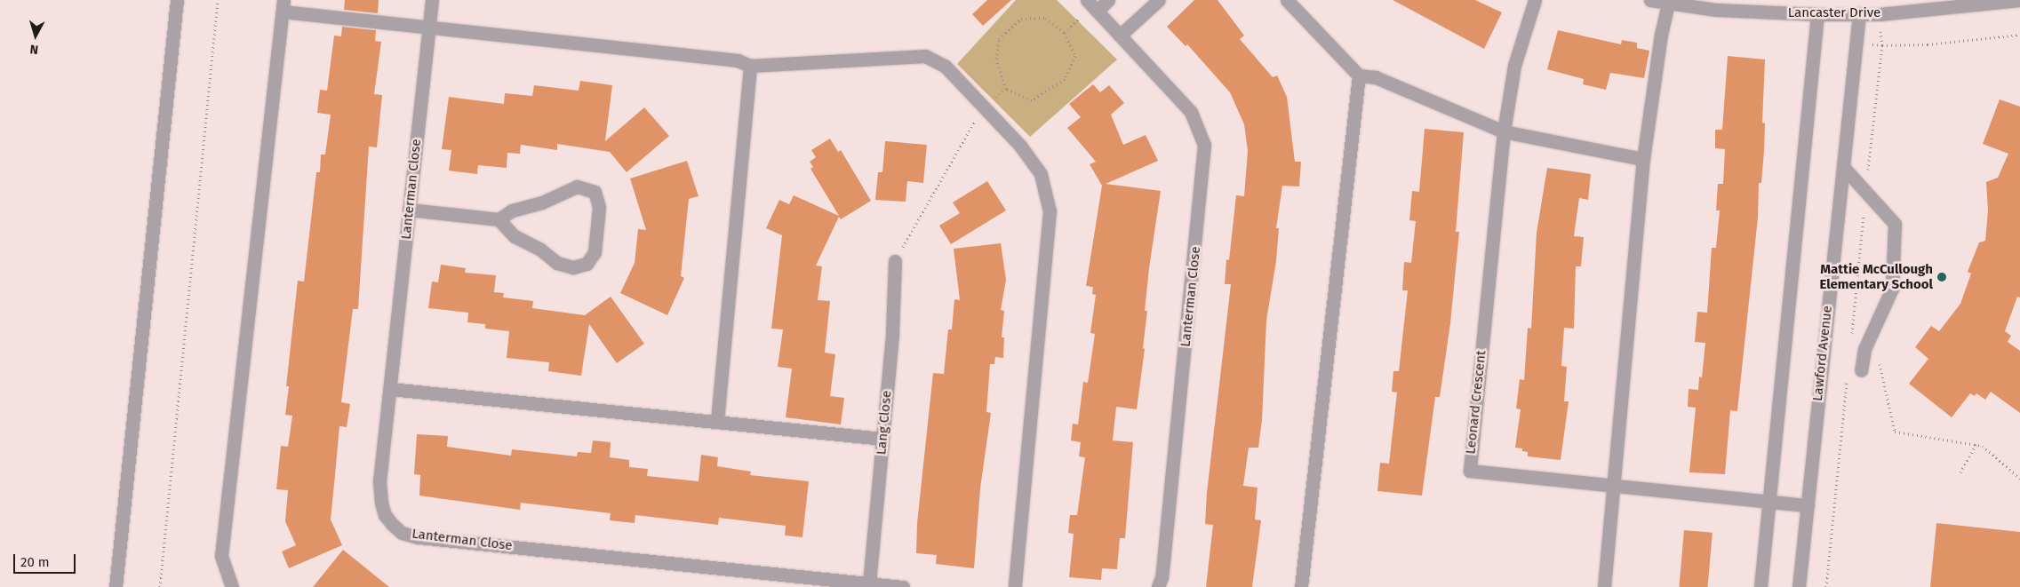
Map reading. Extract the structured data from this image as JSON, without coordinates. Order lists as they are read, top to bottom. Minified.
{"streets":{"street":["Lancaster Drive","Lanterman Close","Lawford Avenue","Leonard Crescent","Lang Close"]},"crossings":[["Lancaster Drive","Lawford Avenue"],["Lanterman Close","Lang Close"],["Lawford Avenue","Leonard Crescent"]],"places":["Mattie McCullough Elementary School"],"scale_bar":"20 m","north":"bottom"}
